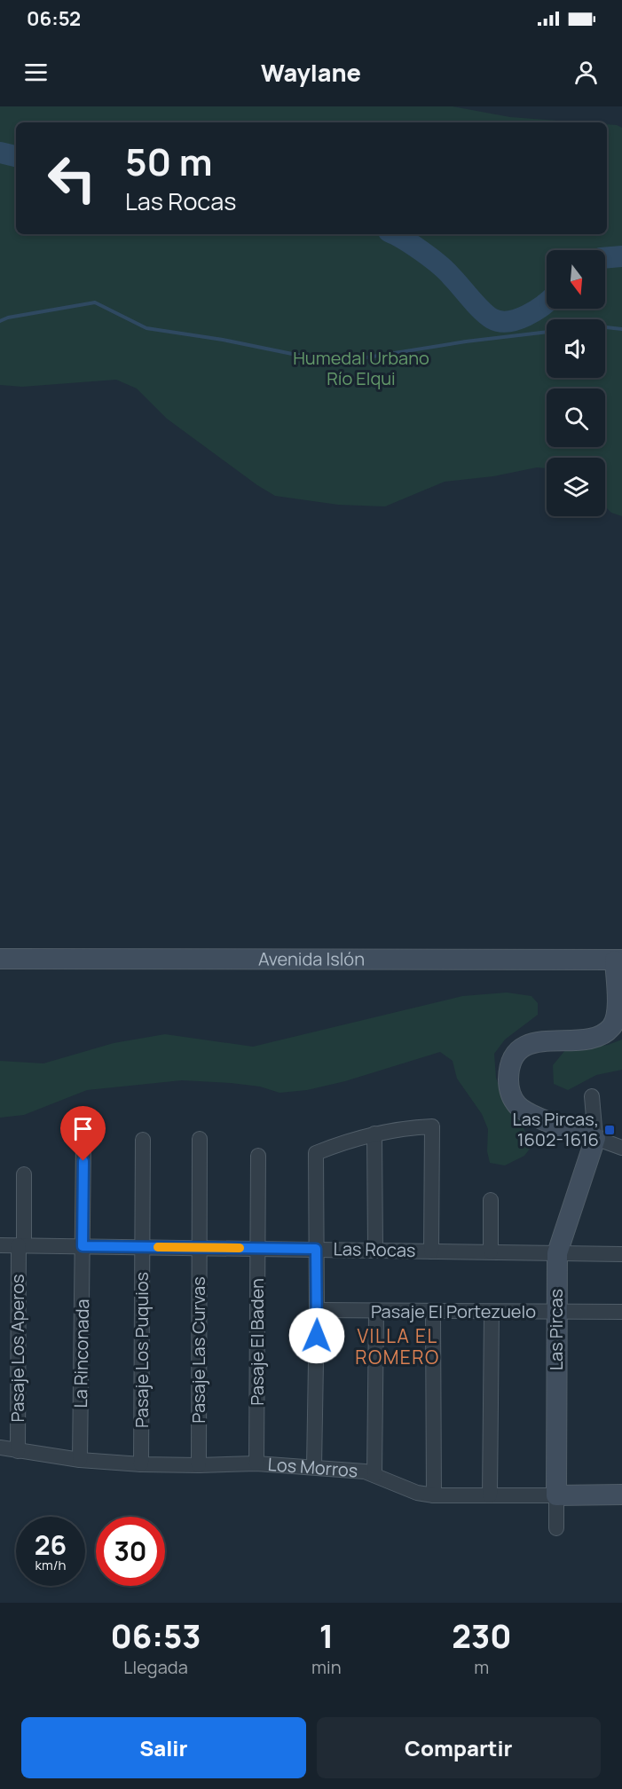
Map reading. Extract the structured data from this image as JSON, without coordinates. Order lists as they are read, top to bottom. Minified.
{"streets":{"street":["Avenida Islón","Las Rocas","Pasaje El Portezuelo","Las Pircas","Pasaje El Baden","Pasaje Los Aperos","Pasaje Los Puquios","Pasaje Las Curvas","La Rinconada","Los Morros"]},"crossings":[["Las Rocas","Las Pircas"],["Las Rocas","Pasaje El Baden"],["Las Rocas","Pasaje Los Aperos"],["Las Rocas","Pasaje Los Puquios"],["Las Rocas","Pasaje Las Curvas"],["Las Rocas","La Rinconada"],["Pasaje El Portezuelo","Las Pircas"],["Las Pircas","Los Morros"],["Pasaje El Baden","Los Morros"],["Pasaje Los Aperos","Los Morros"],["Pasaje Los Puquios","Los Morros"],["Pasaje Las Curvas","Los Morros"],["La Rinconada","Los Morros"]],"districts":["VILLA EL ROMERO"],"parks":["Humedal Urbano Río Elqui"],"places":{"transit":["Las Pircas, 1602-1616"]},"north":"bottom","page":{"status":"06:52","header":"Waylane","turn":["50 m","Las Rocas"],"speed":"26 km/h","limit":"30","eta":["06:53","Llegada","1","min","230","m"],"buttons":["Salir","Compartir"]}}
